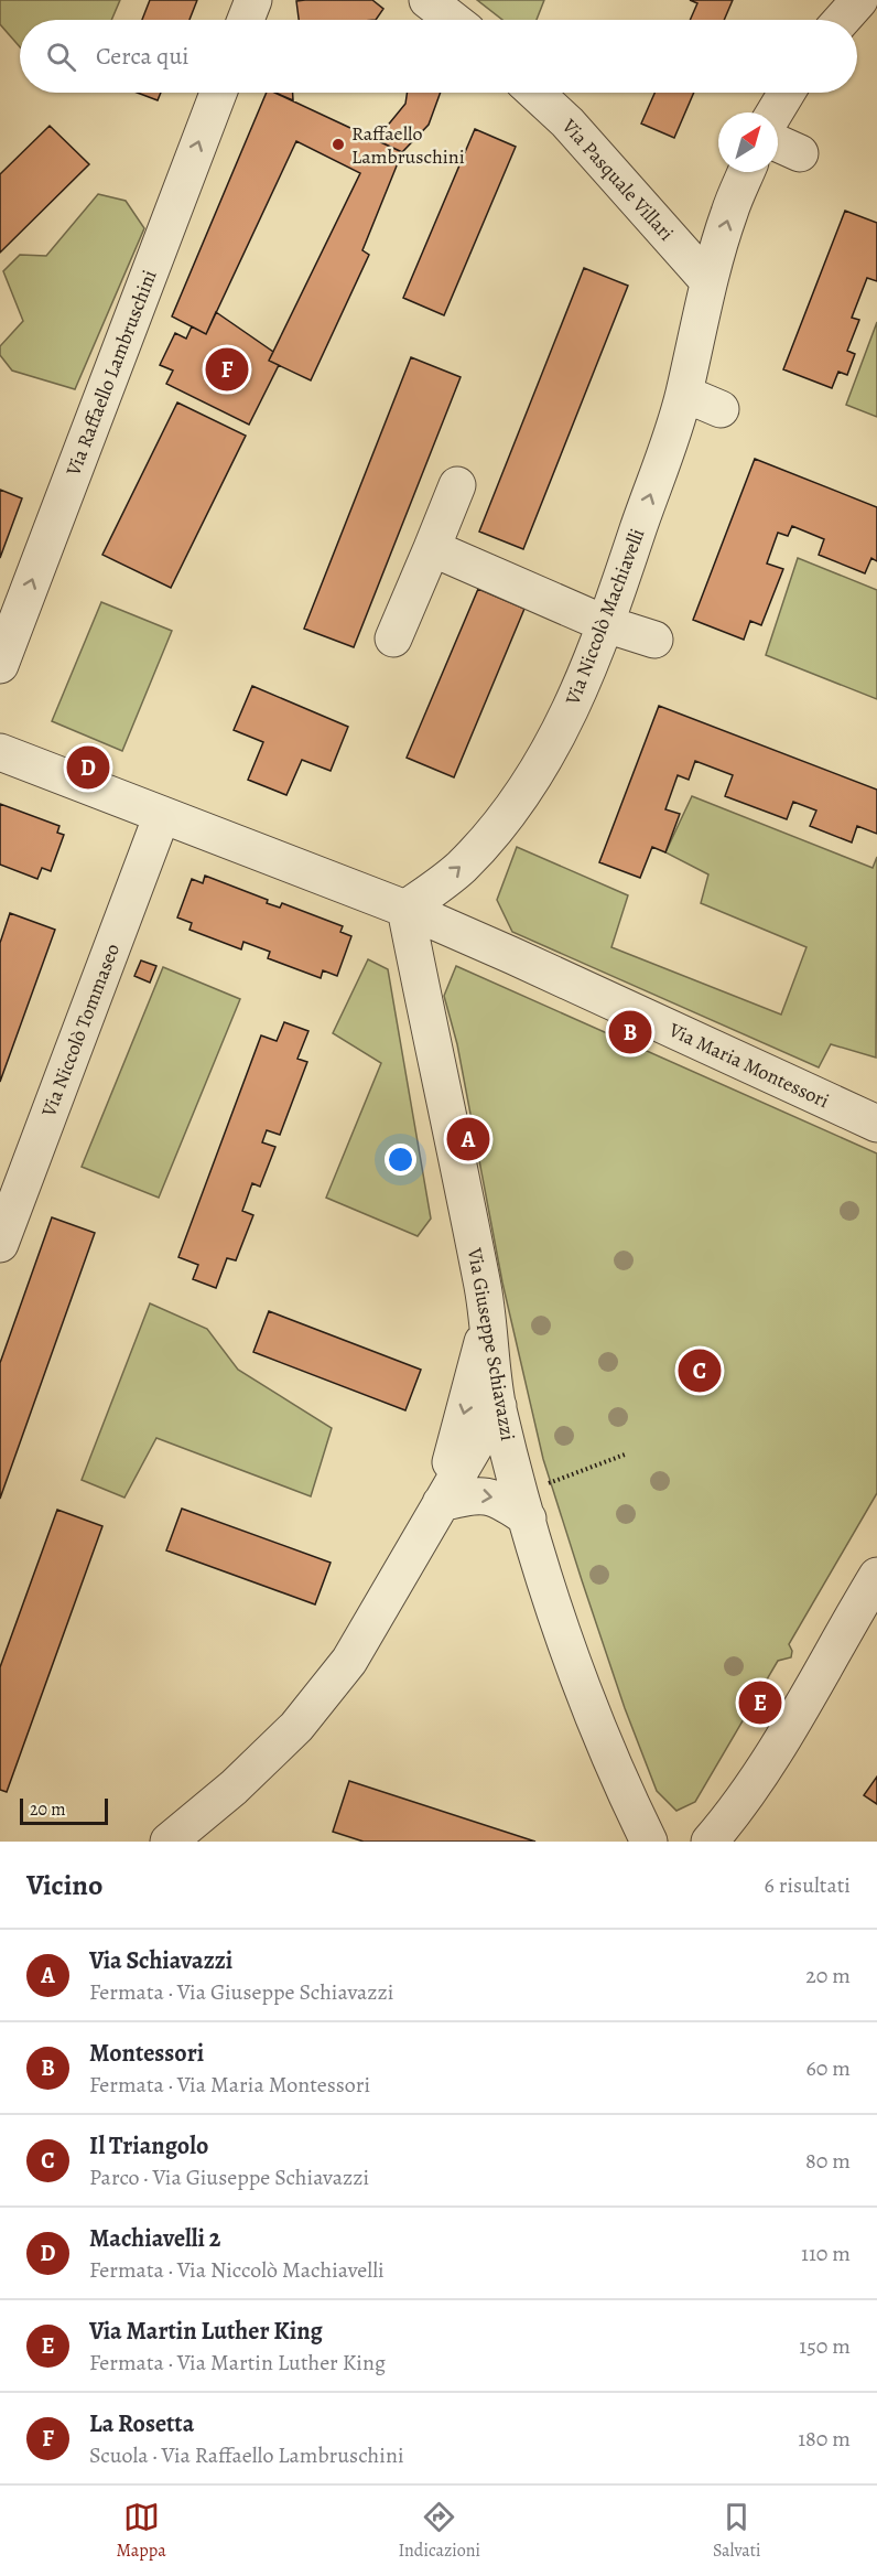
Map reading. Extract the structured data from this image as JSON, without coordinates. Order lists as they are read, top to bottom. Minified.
{"streets":{"street":["Via Pasquale Villari","Via Raffaello Lambruschini","Via Niccolò Machiavelli","Via Niccolò Tommaseo","Via Maria Montessori","Via Giuseppe Schiavazzi"]},"crossings":[["Via Pasquale Villari","Via Niccolò Machiavelli"],["Via Niccolò Machiavelli","Via Maria Montessori"],["Via Niccolò Machiavelli","Via Giuseppe Schiavazzi"],["Via Maria Montessori","Via Giuseppe Schiavazzi"]],"one_way":["Via Raffaello Lambruschini","Via Niccolò Machiavelli"],"places":["Raffaello Lambruschini"],"scale_bar":"20 m","north":"top right","page":{"search":"Cerca qui","pins":["F","D","B","A","C","E"],"scale":"20 m","heading":["Vicino","6 risultati"],"list":[{"mark":"A","name":"Via Schiavazzi","note":"Fermata · Via Giuseppe Schiavazzi","value":"20 m"},{"mark":"B","name":"Montessori","note":"Fermata · Via Maria Montessori","value":"60 m"},{"mark":"C","name":"Il Triangolo","note":"Parco · Via Giuseppe Schiavazzi","value":"80 m"},{"mark":"D","name":"Machiavelli 2","note":"Fermata · Via Niccolò Machiavelli","value":"110 m"},{"mark":"E","name":"Via Martin Luther King","note":"Fermata · Via Martin Luther King","value":"150 m"},{"mark":"F","name":"La Rosetta","note":"Scuola · Via Raffaello Lambruschini","value":"180 m"}],"nav":["Mappa","Indicazioni","Salvati"]}}
